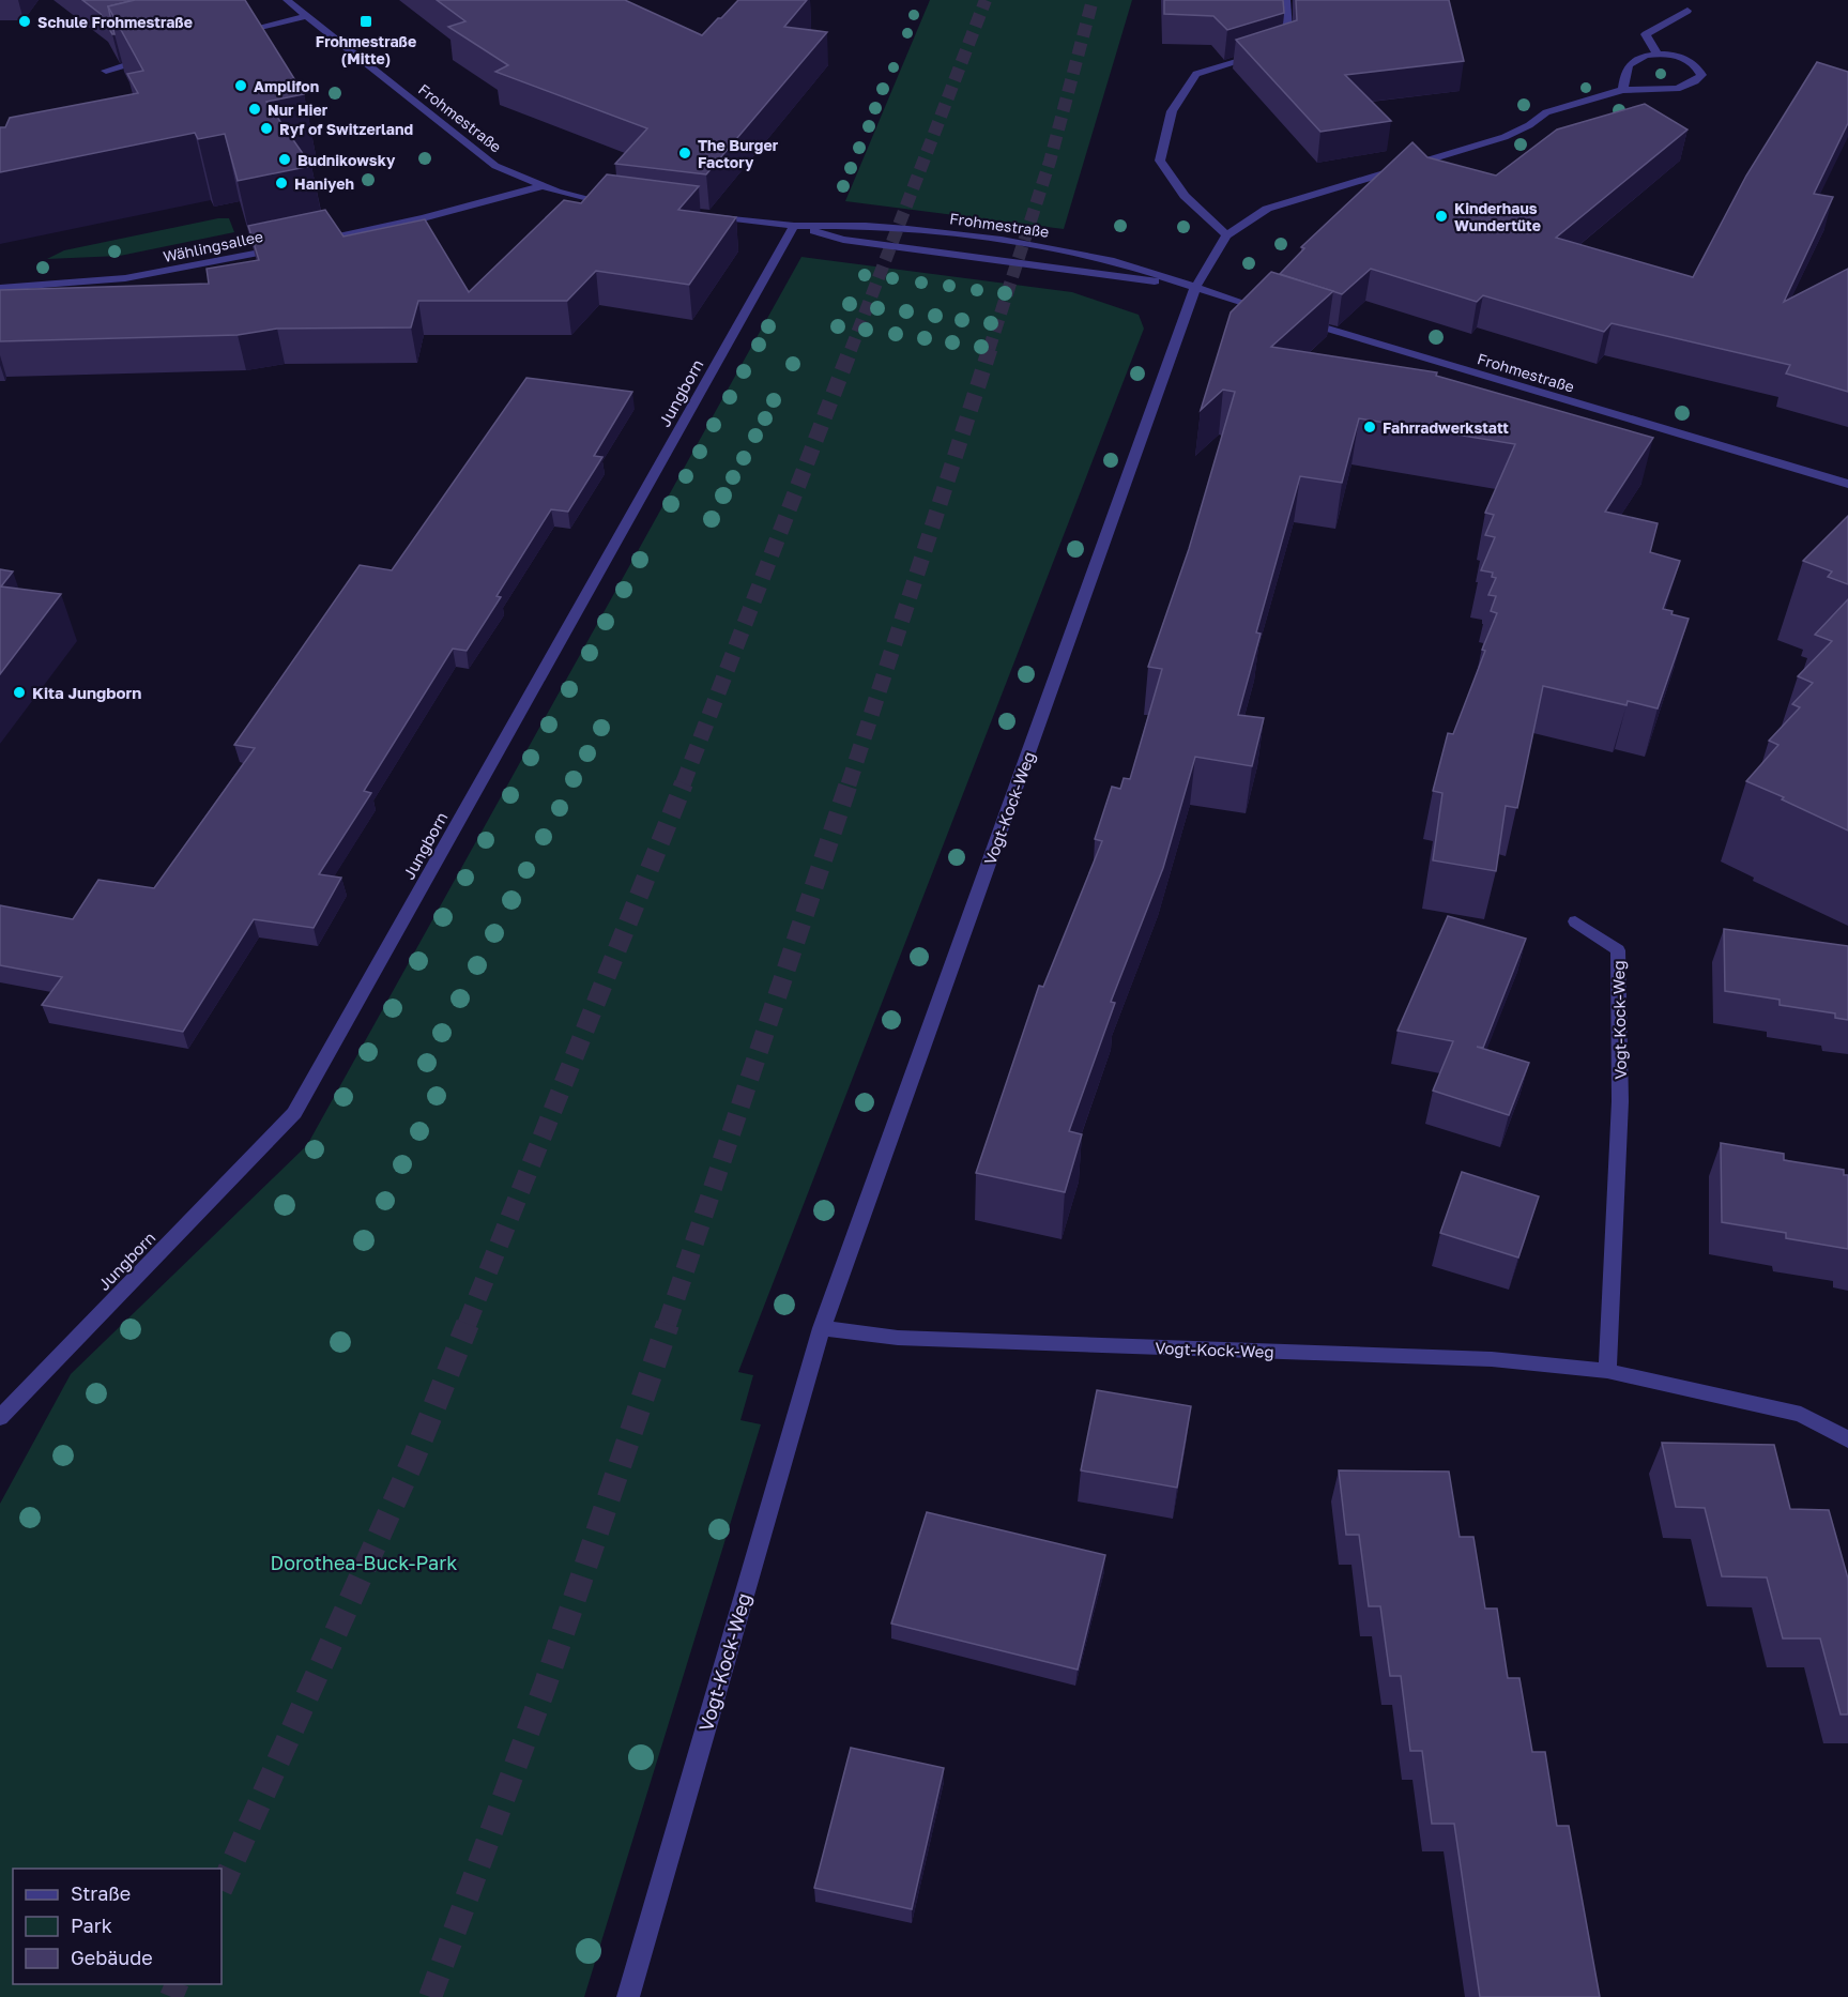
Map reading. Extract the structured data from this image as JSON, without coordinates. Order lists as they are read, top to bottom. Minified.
{"streets":{"street":["Frohmestraße","Wählingsallee","Jungborn","Vogt-Kock-Weg"]},"crossings":[["Frohmestraße","Jungborn"],["Frohmestraße","Vogt-Kock-Weg"]],"parks":["Dorothea-Buck-Park"],"places":{"other":["Schule Frohmestraße","Amplifon","Nur Hier","Ryf of Switzerland","The Burger Factory","Budnikowsky","Haniyeh","Kinderhaus Wundertüte","Fahrradwerkstatt","Kita Jungborn"],"transit":["Frohmestraße (Mitte)"]},"legend":["Straße","Park","Gebäude"]}
